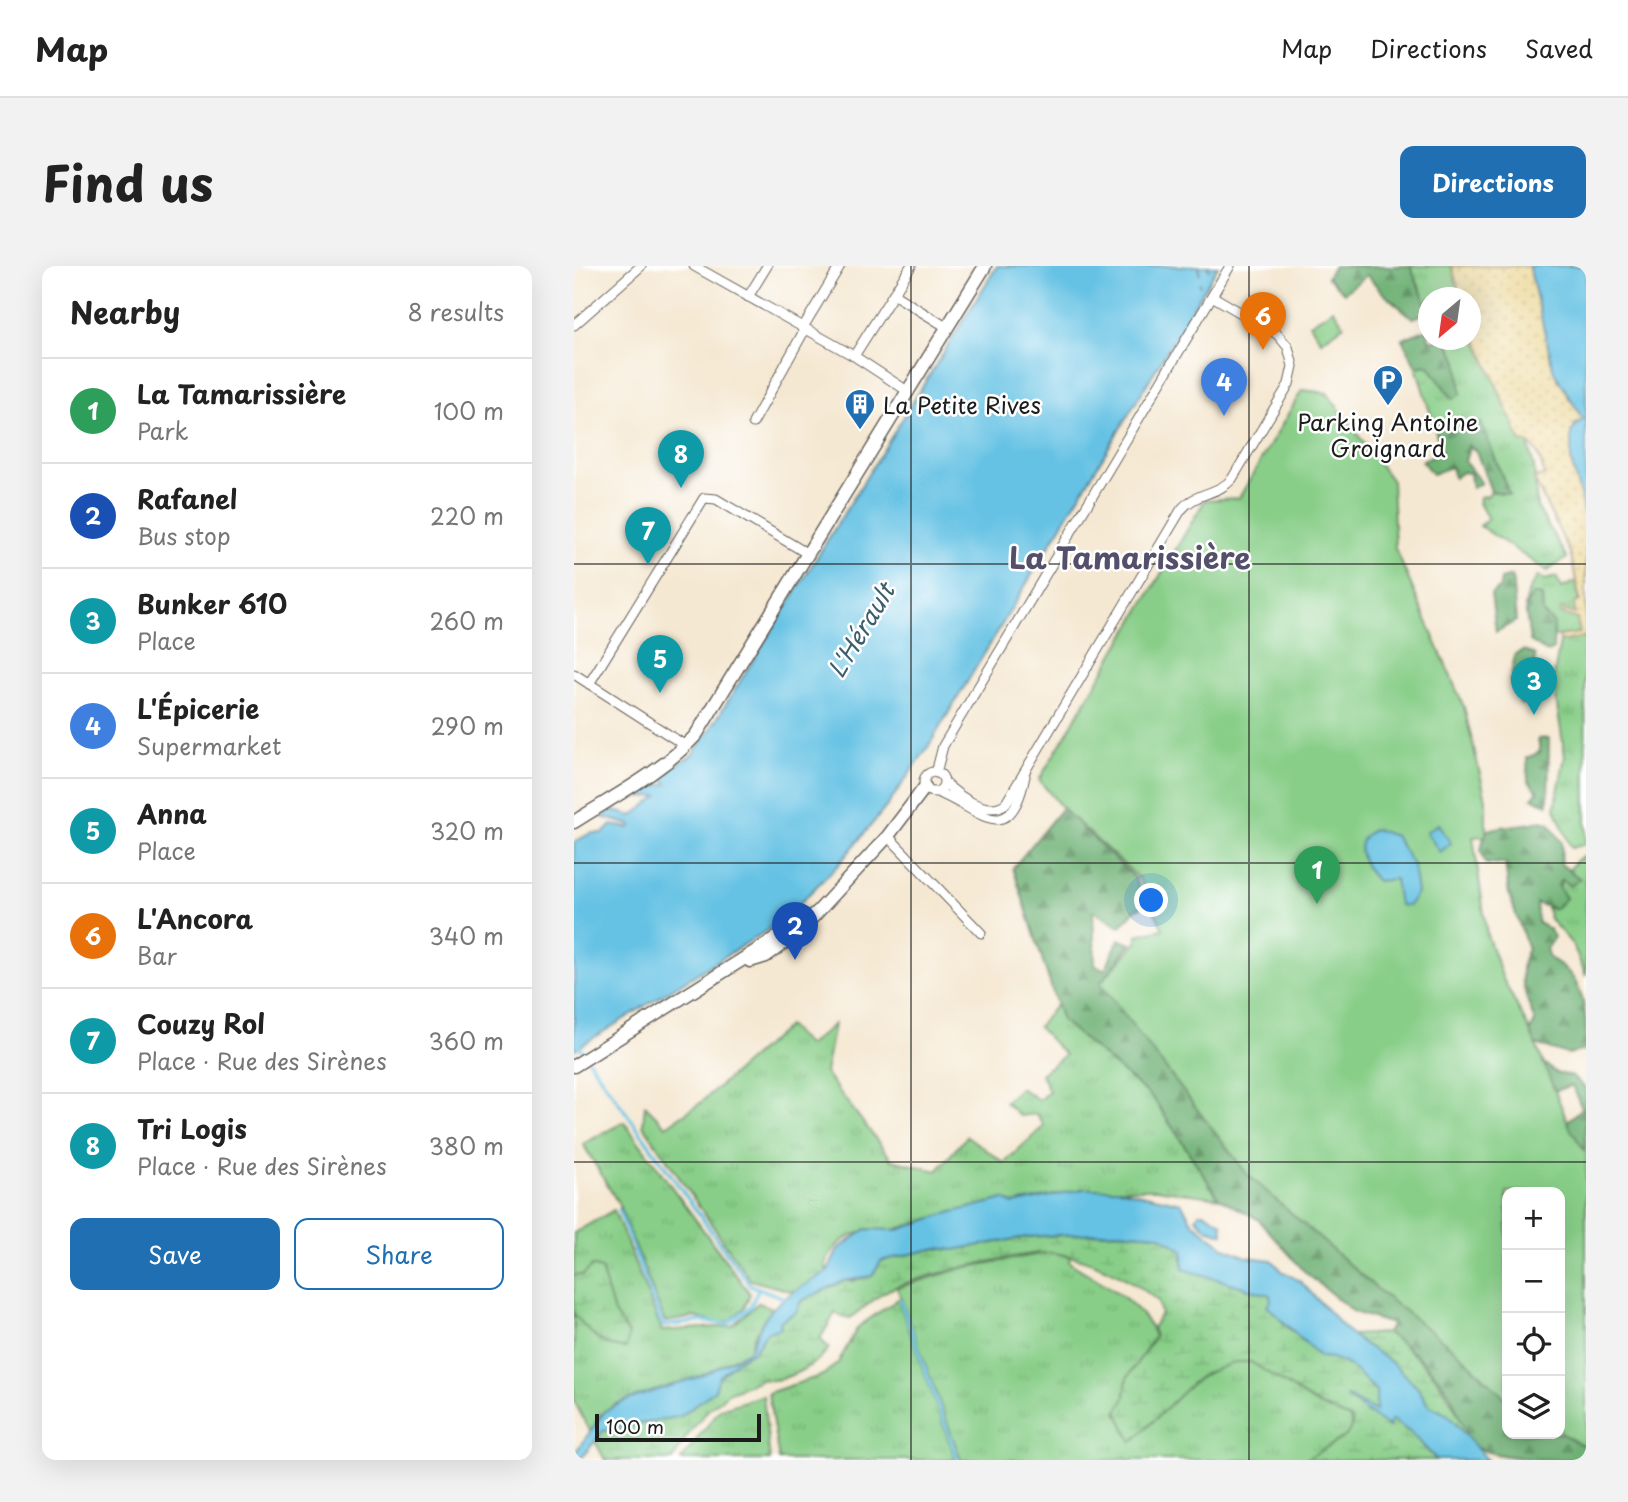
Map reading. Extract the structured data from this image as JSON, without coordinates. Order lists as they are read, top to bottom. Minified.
{"districts":["La Tamarissière"],"water":["L'Hérault"],"places":{"parking":["Parking Antoine Groignard"],"building":["La Petite Rives"]},"scale_bar":"100 m","north":"bottom left","page":{"header":"Map","nav":["Map","Directions","Saved"],"title":"Find us","buttons":["Directions",["Save","Share"]],"heading":["Nearby","8 results"],"pins":["6","4","8","7","5","3","1","2"],"list":[{"mark":"1","name":"La Tamarissière","note":"Park","value":"100 m"},{"mark":"2","name":"Rafanel","note":"Bus stop","value":"220 m"},{"mark":"3","name":"Bunker 610","note":"Place","value":"260 m"},{"mark":"4","name":"L'Épicerie","note":"Supermarket","value":"290 m"},{"mark":"5","name":"Anna","note":"Place","value":"320 m"},{"mark":"6","name":"L'Ancora","note":"Bar","value":"340 m"},{"mark":"7","name":"Couzy Rol","note":"Place · Rue des Sirènes","value":"360 m"},{"mark":"8","name":"Tri Logis","note":"Place · Rue des Sirènes","value":"380 m"}],"map_buttons":["+","−"],"scale":"100 m"}}
